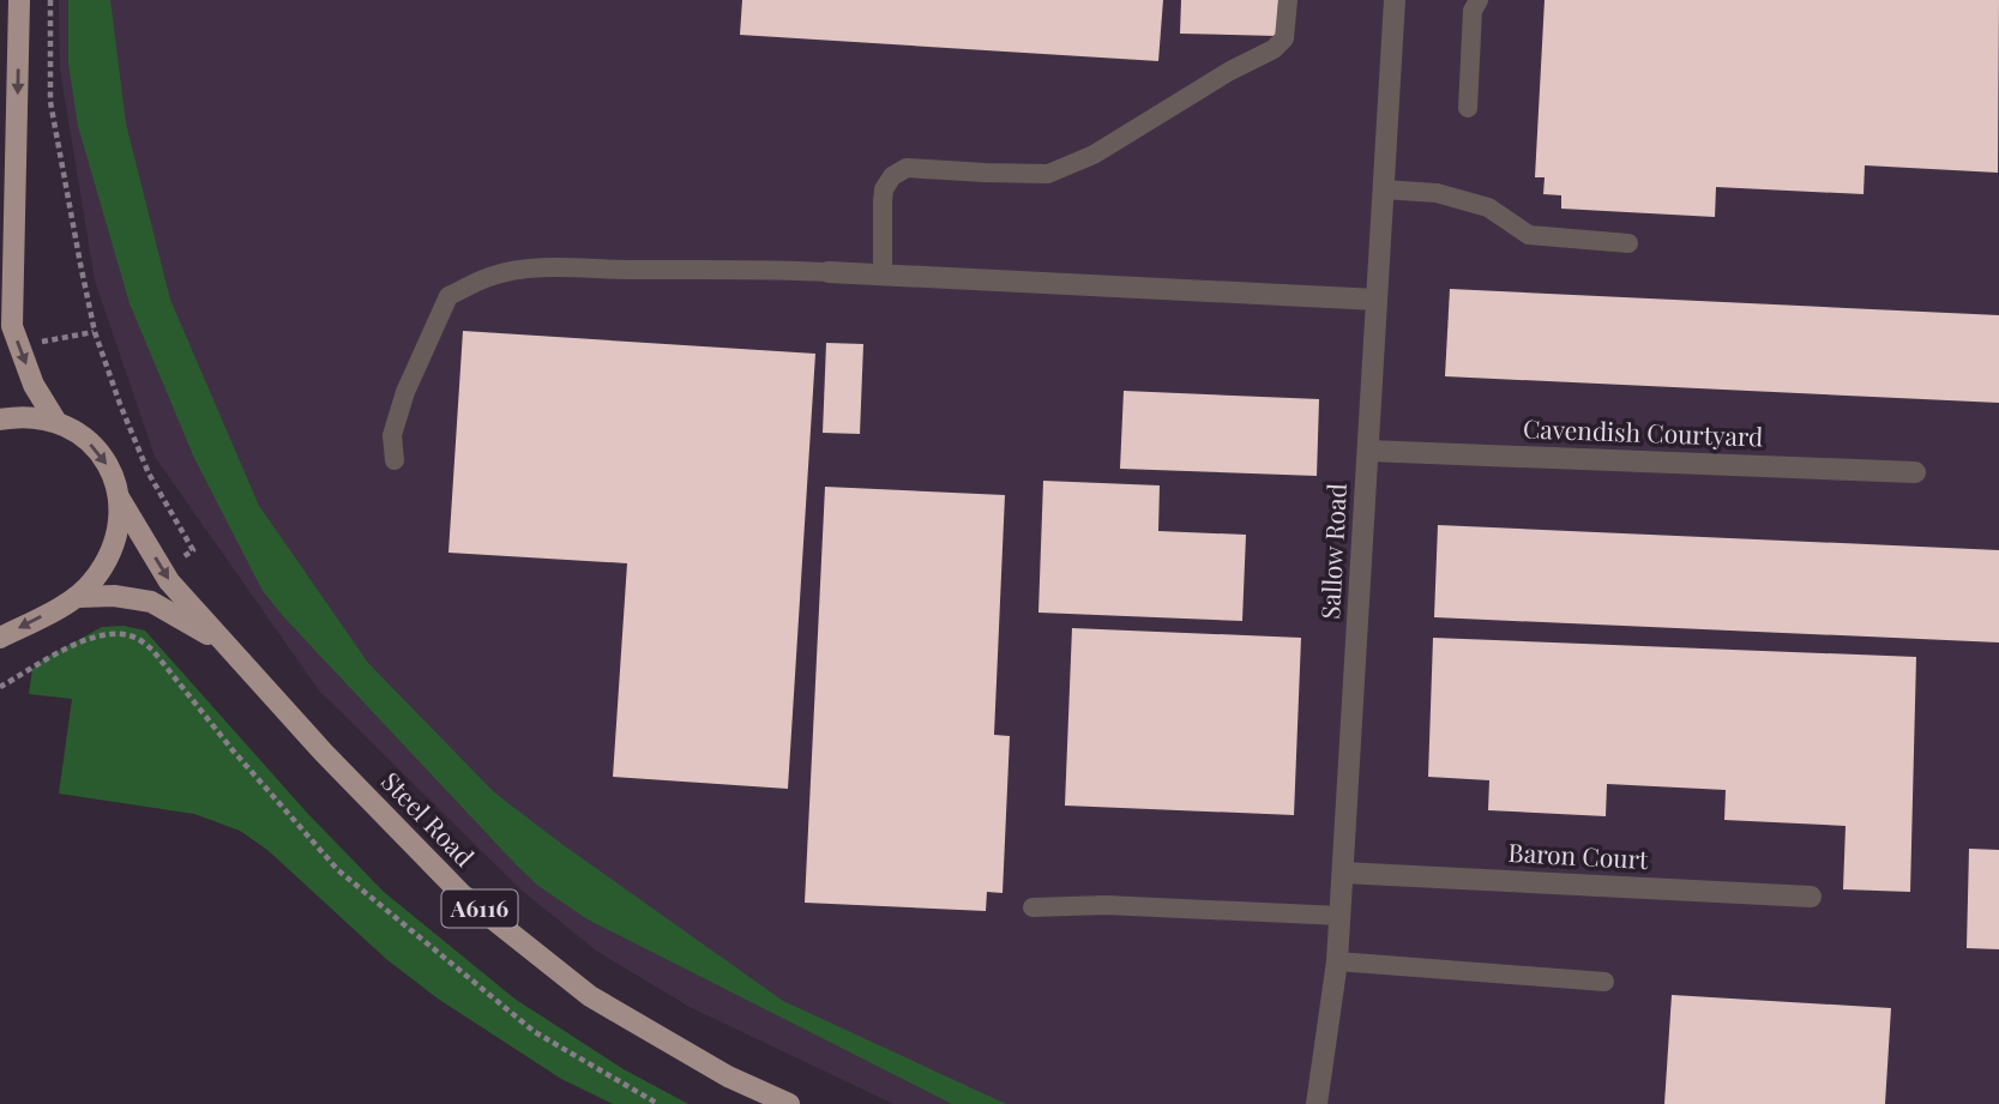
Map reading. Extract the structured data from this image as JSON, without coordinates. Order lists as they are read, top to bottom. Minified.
{"streets":{"main road":["Steel Road","A6116"],"street":["Cavendish Courtyard","Sallow Road","Baron Court"]},"crossings":[["Cavendish Courtyard","Sallow Road"],["Sallow Road","Baron Court"]]}
